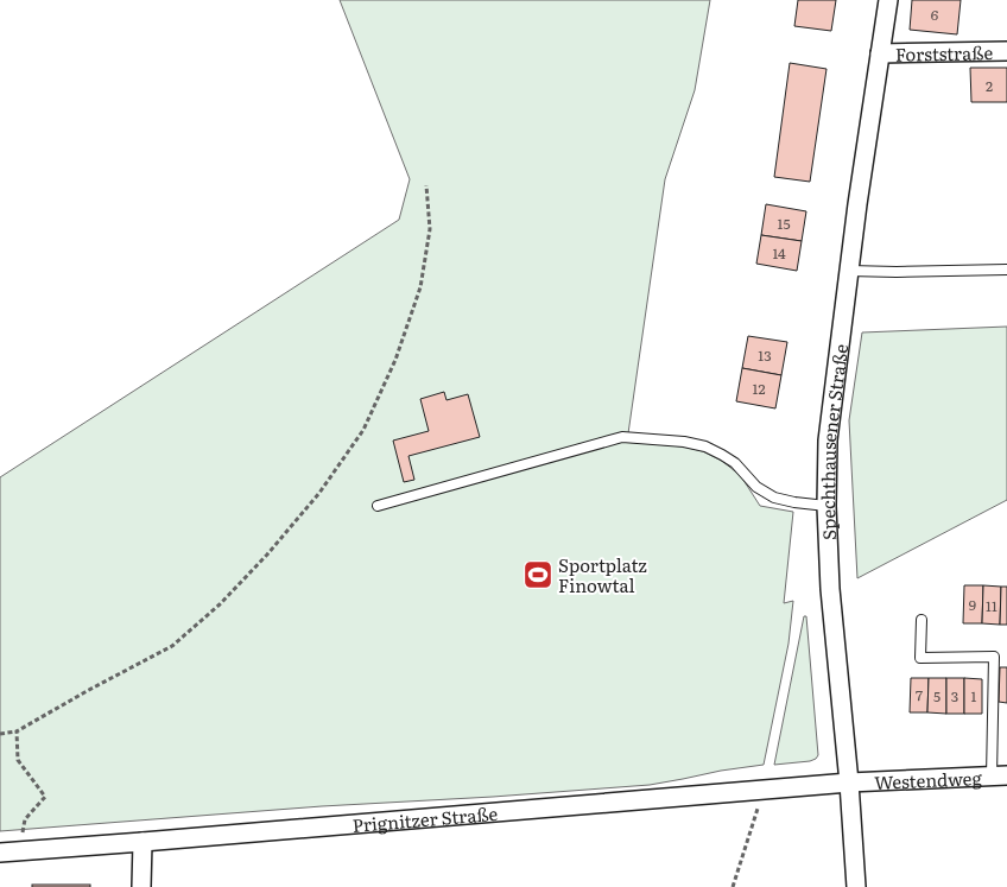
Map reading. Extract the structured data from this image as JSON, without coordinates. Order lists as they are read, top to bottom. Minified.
{"streets":{"street":["Forststraße","Spechthausener Straße","Westendweg","Prignitzer Straße"]},"crossings":[["Forststraße","Spechthausener Straße"],["Spechthausener Straße","Westendweg"],["Spechthausener Straße","Prignitzer Straße"],["Westendweg","Prignitzer Straße"]],"places":{"sports":["Sportplatz Finowtal"]},"house_numbers":["6","2","15","14","13","12","9","11","7","5","3","1"]}
